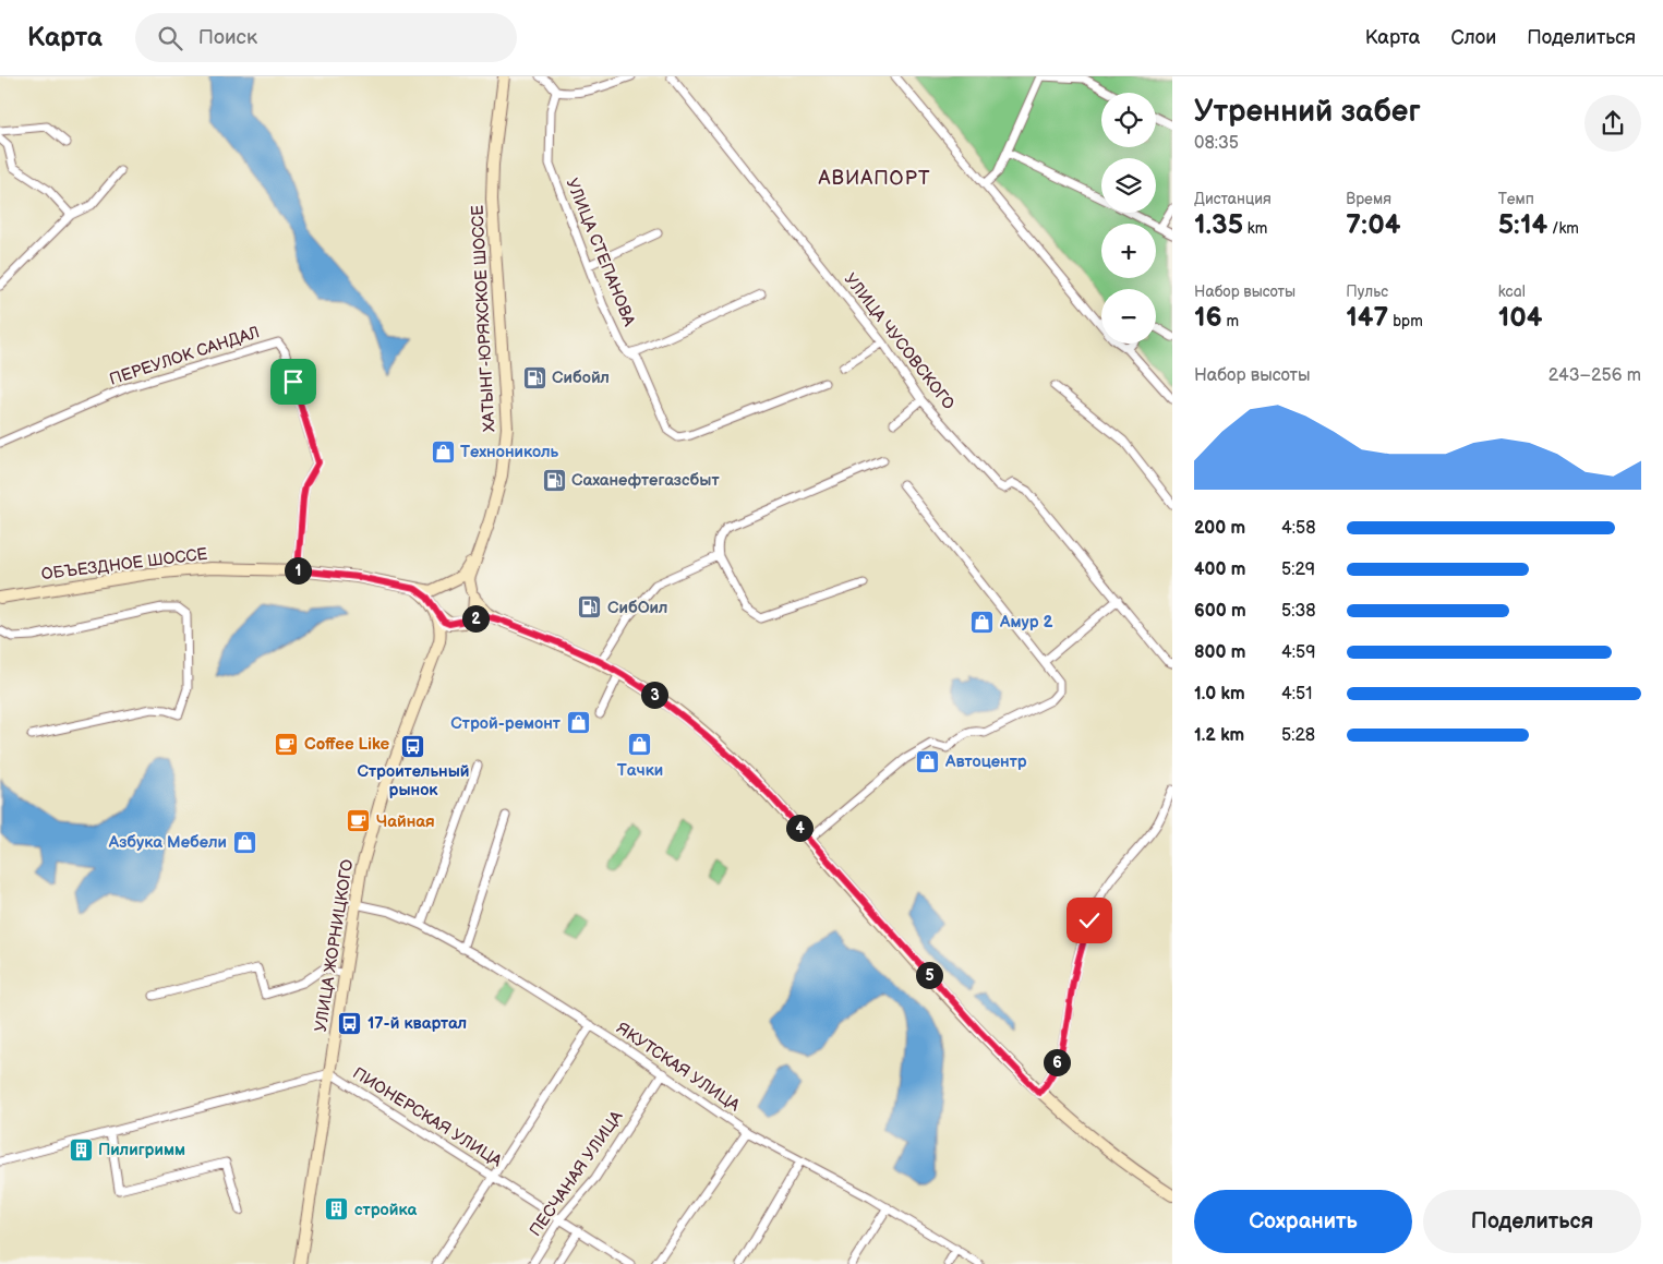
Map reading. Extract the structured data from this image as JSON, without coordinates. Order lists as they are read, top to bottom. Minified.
{"streets":{"main road":["ХАТЫНГ-ЮРЯХСКОЕ ШОССЕ","ОБЪЕЗДНОЕ ШОССЕ","УЛИЦА ЖОРНИЦКОГО"],"street":["УЛИЦА СТЕПАНОВА","УЛИЦА ЧУСОВСКОГО","ПЕРЕУЛОК САНДАЛ","ЯКУТСКАЯ УЛИЦА","ПИОНЕРСКАЯ УЛИЦА","ПЕСЧАНАЯ УЛИЦА"]},"crossings":[["ХАТЫНГ-ЮРЯХСКОЕ ШОССЕ","ОБЪЕЗДНОЕ ШОССЕ"],["ХАТЫНГ-ЮРЯХСКОЕ ШОССЕ","УЛИЦА ЖОРНИЦКОГО"],["ПЕРЕУЛОК САНДАЛ","ОБЪЕЗДНОЕ ШОССЕ"],["ОБЪЕЗДНОЕ ШОССЕ","УЛИЦА ЖОРНИЦКОГО"],["УЛИЦА ЖОРНИЦКОГО","ЯКУТСКАЯ УЛИЦА"],["УЛИЦА ЖОРНИЦКОГО","ПИОНЕРСКАЯ УЛИЦА"],["ЯКУТСКАЯ УЛИЦА","ПЕСЧАНАЯ УЛИЦА"],["ПИОНЕРСКАЯ УЛИЦА","ПЕСЧАНАЯ УЛИЦА"]],"districts":["АВИАПОРТ"],"places":{"fuel station":["Сибойл","Саханефтегазсбыт","СибОил"],"shop":["Технониколь","Амур 2","Строй-ремонт","Тачки","Автоцентр","Азбука Мебели"],"cafe":["Coffee Like","Чайная"],"bus stop":["Строительный рынок","17-й квартал"],"building":["Пилигримм","стройка"]},"page":{"header":"Карта","search":"Поиск","nav":["Карта","Слои","Поделиться"],"heading":["Утренний забег","08:35"],"map_buttons":["+","−"],"stats":[["Дистанция","1.35 km"],["Время","7:04"],["Темп","5:14 /km"],["Набор высоты","16 m"],["Пульс","147 bpm"],["kcal","104"]],"chart":["Набор высоты","243–256 m"],"list":[{"name":"200 m","note":"4:58"},{"name":"400 m","note":"5:29"},{"name":"600 m","note":"5:38"},{"name":"800 m","note":"4:59"},{"name":"1.0 km","note":"4:51"},{"name":"1.2 km","note":"5:28"}],"pins":["1","2","3","4","5","6"],"buttons":["Сохранить","Поделиться"]}}
